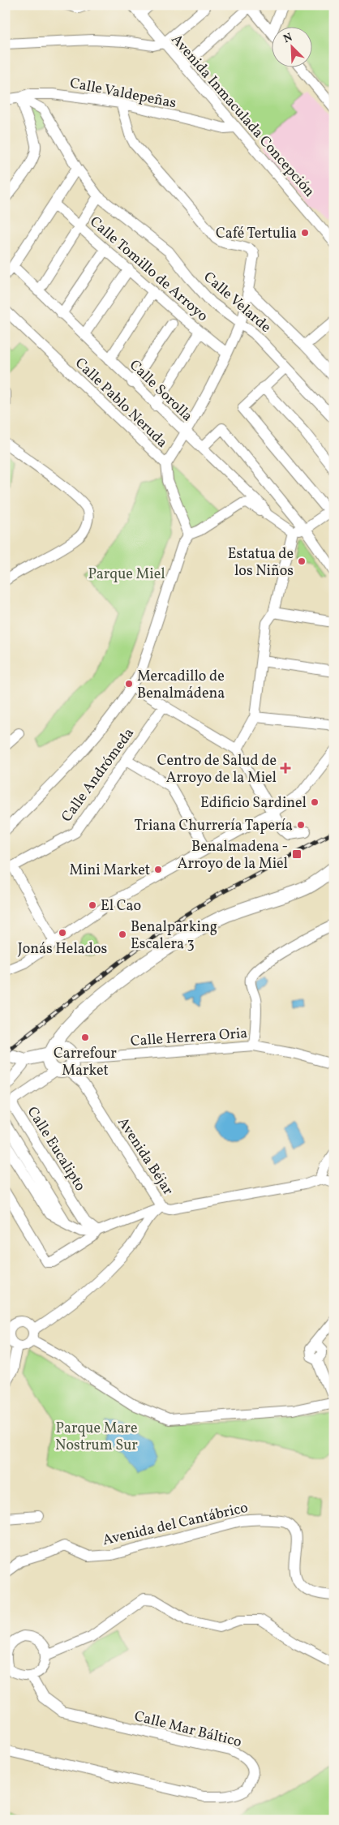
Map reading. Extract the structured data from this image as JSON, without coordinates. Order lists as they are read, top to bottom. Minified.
{"streets":{"street":["Calle Valdepeñas","Avenida Inmaculada Concepción","Calle Tomillo de Arroyo","Calle Velarde","Calle Sorolla","Calle Pablo Neruda","Calle Andrómeda","Calle Herrera Oria","Calle Eucalipto","Avenida Béjar","Avenida del Cantábrico","Calle Mar Báltico"]},"crossings":[["Calle Valdepeñas","Avenida Inmaculada Concepción"],["Calle Herrera Oria","Calle Eucalipto"],["Calle Herrera Oria","Avenida Béjar"],["Calle Eucalipto","Avenida Béjar"]],"parks":["Parque Miel","Parque Mare Nostrum Sur"],"places":{"other":["Café Tertulia","Estatua de los Niños","Mercadillo de Benalmádena","Edificio Sardinel","Triana Churrería Tapería","Mini Market","El Cao","Jonás Helados","Benalparking Escalera 3","Carrefour Market"],"health":["Centro de Salud de Arroyo de la Miel"],"transit":["Benalmadena - Arroyo de la Miel"]},"north":"top left"}
